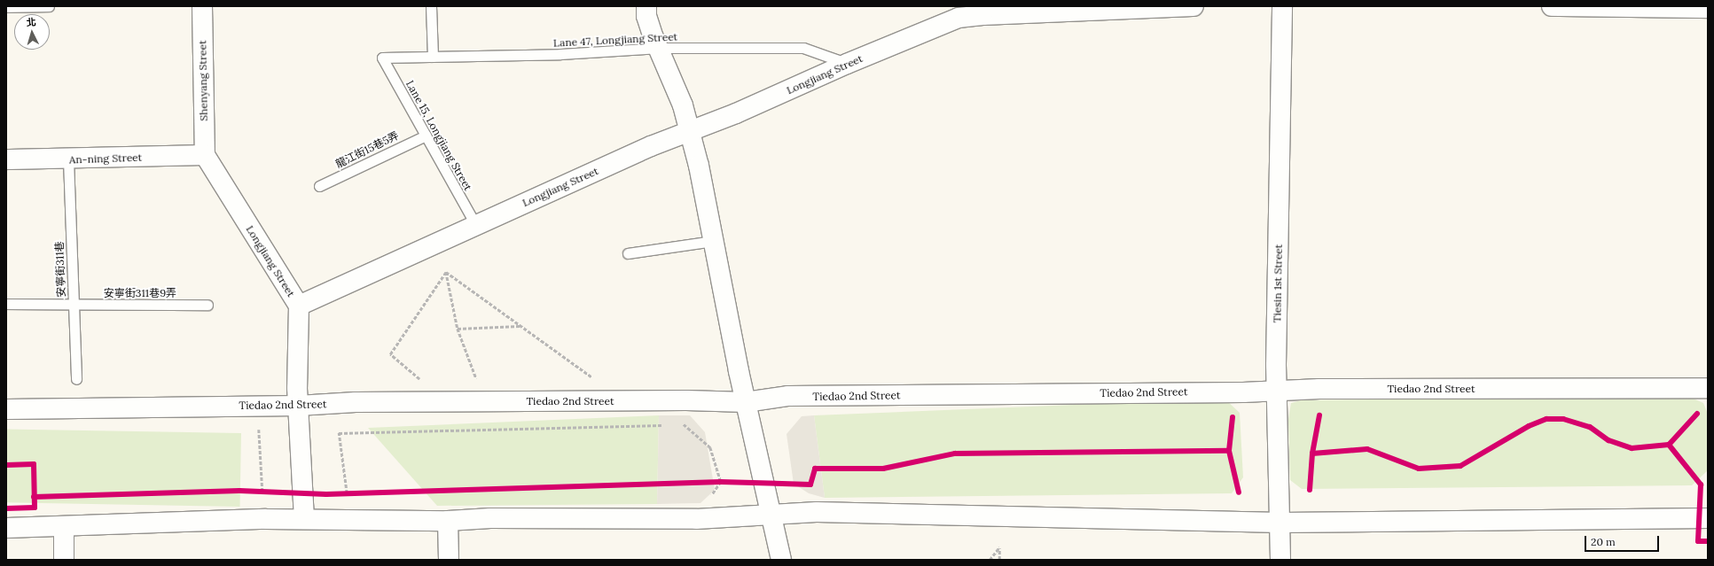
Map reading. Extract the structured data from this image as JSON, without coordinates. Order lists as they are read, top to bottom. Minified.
{"streets":{"street":["Longjiang Street","Shenyang Street","An-ning Street","Tiesin 1st Street","Tiedao 2nd Street"],"lane":["Lane 47, Longjiang Street","Lane 15, Longjiang Street","龍江街15巷5弄","安寧街311巷","安寧街311巷9弄"]},"crossings":[["Lane 47, Longjiang Street","Longjiang Street"],["Lane 47, Longjiang Street","Lane 15, Longjiang Street"],["Longjiang Street","Shenyang Street"],["Longjiang Street","Lane 15, Longjiang Street"],["Longjiang Street","An-ning Street"],["Shenyang Street","An-ning Street"],["Lane 15, Longjiang Street","龍江街15巷5弄"],["An-ning Street","安寧街311巷"],["安寧街311巷","安寧街311巷9弄"],["Tiesin 1st Street","Tiedao 2nd Street"]],"scale_bar":"20 m","north":"top"}
